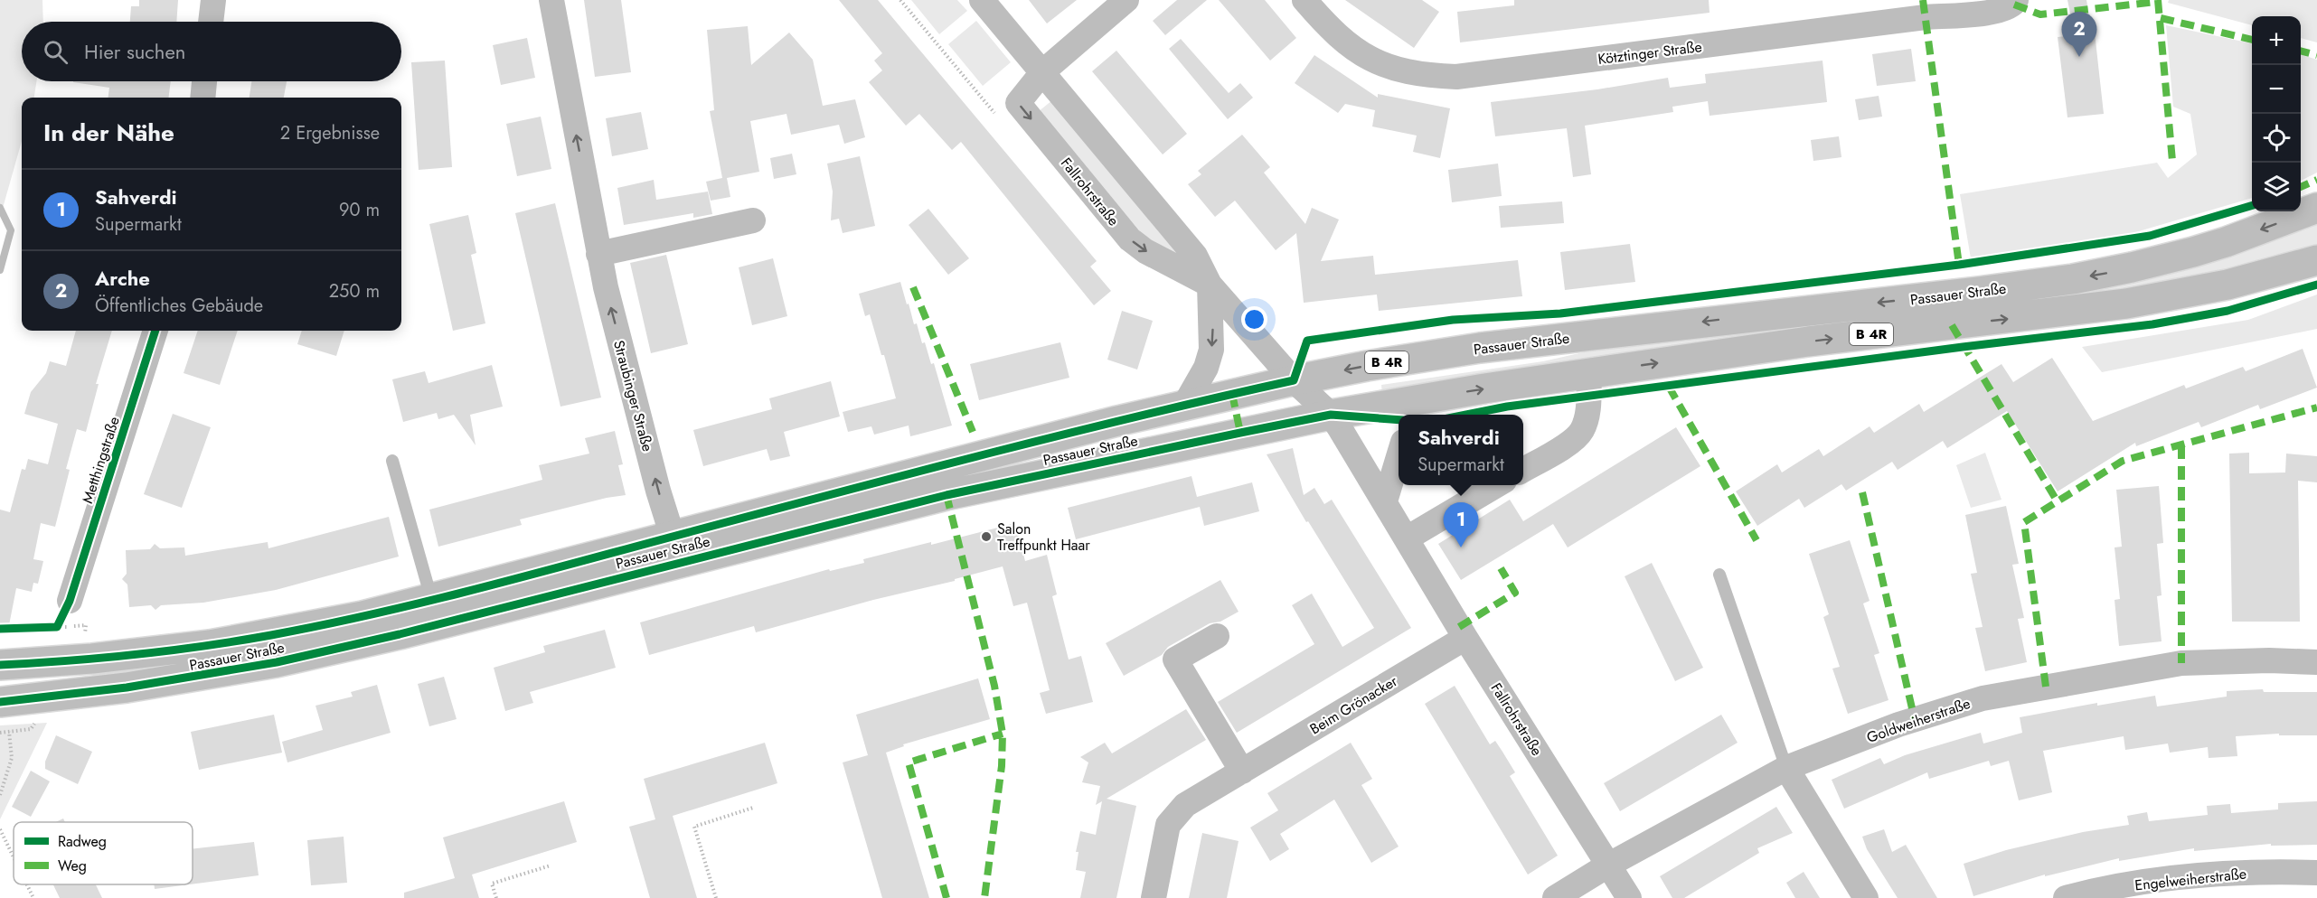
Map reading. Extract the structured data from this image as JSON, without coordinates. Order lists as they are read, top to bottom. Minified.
{"streets":{"main road":["Passauer Straße","B 4R"],"street":["Kötztinger Straße","Fallrohrstraße","Straubinger Straße","Metthingstraße","Beim Grönacker","Goldweiherstraße","Engelweiherstraße"]},"crossings":[["Fallrohrstraße","Passauer Straße"],["Fallrohrstraße","Beim Grönacker"],["Fallrohrstraße","Goldweiherstraße"],["Passauer Straße","Straubinger Straße"]],"one_way":["Straubinger Straße"],"places":["Salon Treffpunkt Haar"],"legend":["Radweg","Weg"],"page":{"pins":["2","1"],"map_buttons":["+","−"],"search":"Hier suchen","heading":["In der Nähe","2 Ergebnisse"],"list":[{"mark":"1","name":"Sahverdi","note":"Supermarkt","value":"90 m"},{"mark":"2","name":"Arche","note":"Öffentliches Gebäude","value":"250 m"}],"popup":["Sahverdi","Supermarkt"]}}
